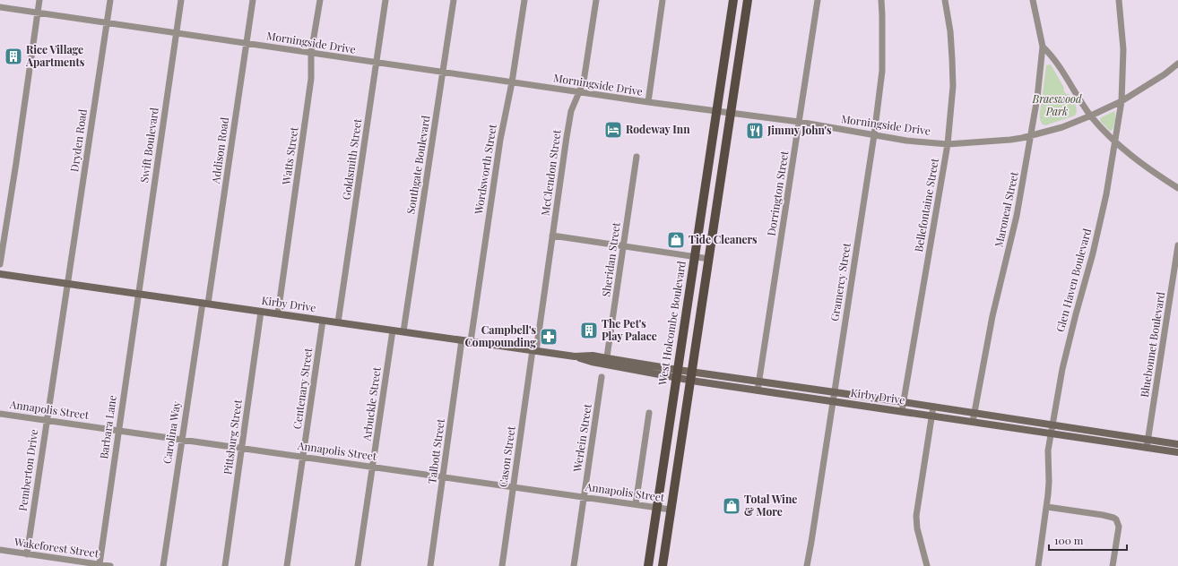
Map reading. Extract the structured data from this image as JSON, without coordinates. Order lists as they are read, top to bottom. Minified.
{"streets":{"main road":["Kirby Drive","West Holcombe Boulevard"],"street":["Morningside Drive","Dryden Road","Swift Boulevard","Addison Road","Watts Street","Goldsmith Street","Southgate Boulevard","Wordsworth Street","McClendon Street","Dorrington Street","Bellefontaine Street","Maroneal Street","Sheridan Street","Glen Haven Boulevard","Gramercy Street","Bluebonnet Boulevard","Centenary Street","Arbuckle Street","Annapolis Street","Barbara Lane","Carolina Way","Pittsburg Street","Werlein Street","Talbott Street","Cason Street","Pemberton Drive","Wakeforest Street"]},"crossings":[["Morningside Drive","Dryden Road"],["Morningside Drive","Swift Boulevard"],["Morningside Drive","Addison Road"],["Morningside Drive","Watts Street"],["Morningside Drive","Goldsmith Street"],["Morningside Drive","Southgate Boulevard"],["Morningside Drive","Wordsworth Street"],["Morningside Drive","McClendon Street"],["Morningside Drive","Dorrington Street"],["Morningside Drive","Bellefontaine Street"],["Morningside Drive","Maroneal Street"],["Morningside Drive","Glen Haven Boulevard"],["Morningside Drive","Gramercy Street"],["Morningside Drive","West Holcombe Boulevard"],["Dryden Road","Kirby Drive"],["Dryden Road","Pemberton Drive"],["Swift Boulevard","Kirby Drive"],["Swift Boulevard","Barbara Lane"],["Addison Road","Kirby Drive"],["Addison Road","Carolina Way"],["Watts Street","Kirby Drive"],["Goldsmith Street","Kirby Drive"],["Southgate Boulevard","Kirby Drive"],["Wordsworth Street","Kirby Drive"],["McClendon Street","Kirby Drive"],["McClendon Street","Cason Street"],["Dorrington Street","Kirby Drive"],["Bellefontaine Street","Kirby Drive"],["Maroneal Street","Kirby Drive"],["Sheridan Street","Kirby Drive"],["Glen Haven Boulevard","Kirby Drive"],["Gramercy Street","Kirby Drive"],["Kirby Drive","West Holcombe Boulevard"],["Kirby Drive","Bluebonnet Boulevard"],["Kirby Drive","Centenary Street"],["Kirby Drive","Arbuckle Street"],["Kirby Drive","Barbara Lane"],["Kirby Drive","Carolina Way"],["Kirby Drive","Pittsburg Street"],["Kirby Drive","Talbott Street"],["Kirby Drive","Cason Street"],["Kirby Drive","Pemberton Drive"],["West Holcombe Boulevard","Annapolis Street"],["Centenary Street","Annapolis Street"],["Arbuckle Street","Annapolis Street"],["Annapolis Street","Barbara Lane"],["Annapolis Street","Carolina Way"],["Annapolis Street","Pittsburg Street"],["Annapolis Street","Werlein Street"],["Annapolis Street","Talbott Street"],["Annapolis Street","Cason Street"],["Annapolis Street","Pemberton Drive"],["Barbara Lane","Wakeforest Street"],["Pemberton Drive","Wakeforest Street"]],"parks":["Braeswood Park"],"places":{"building":["Rice Village Apartments","The Pet's Play Palace"],"hotel":["Rodeway Inn"],"restaurant":["Jimmy John's"],"shop":["Tide Cleaners","Total Wine & More"],"pharmacy":["Campbell's Compounding"]},"scale_bar":"100 m"}
